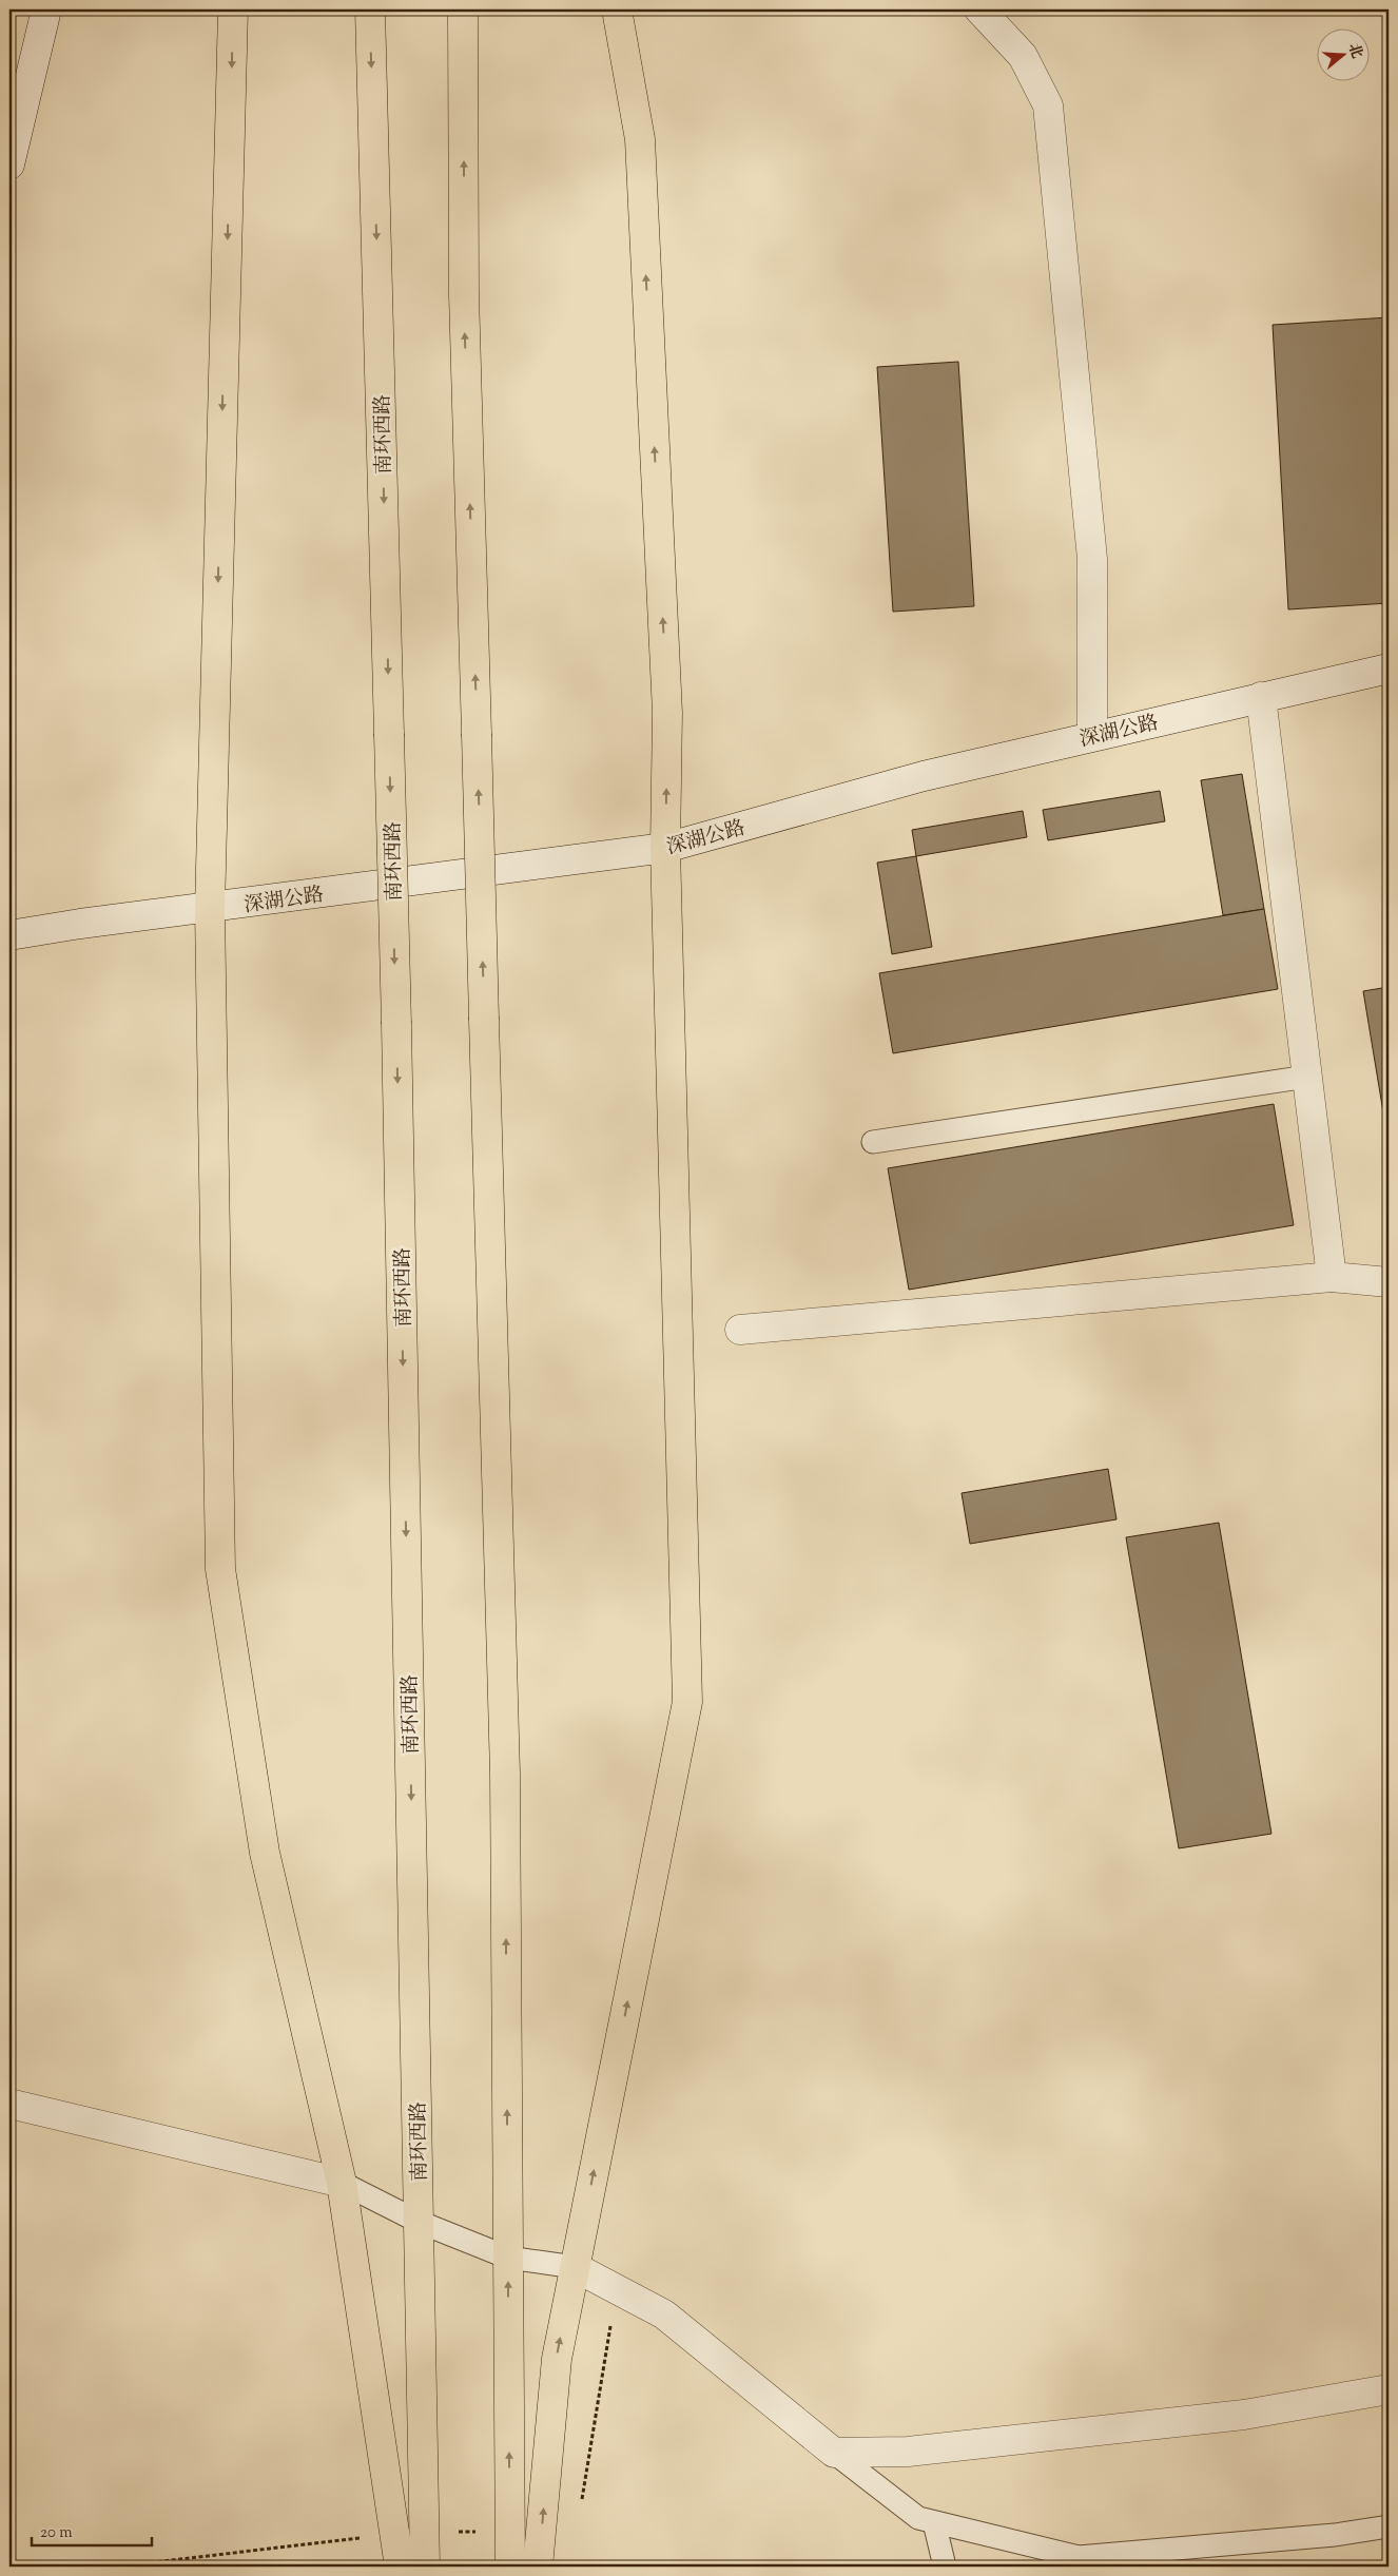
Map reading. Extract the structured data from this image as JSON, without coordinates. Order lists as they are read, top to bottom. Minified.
{"streets":{"highway":["南环西路"],"street":["深湖公路"]},"scale_bar":"20 m","north":"right"}
